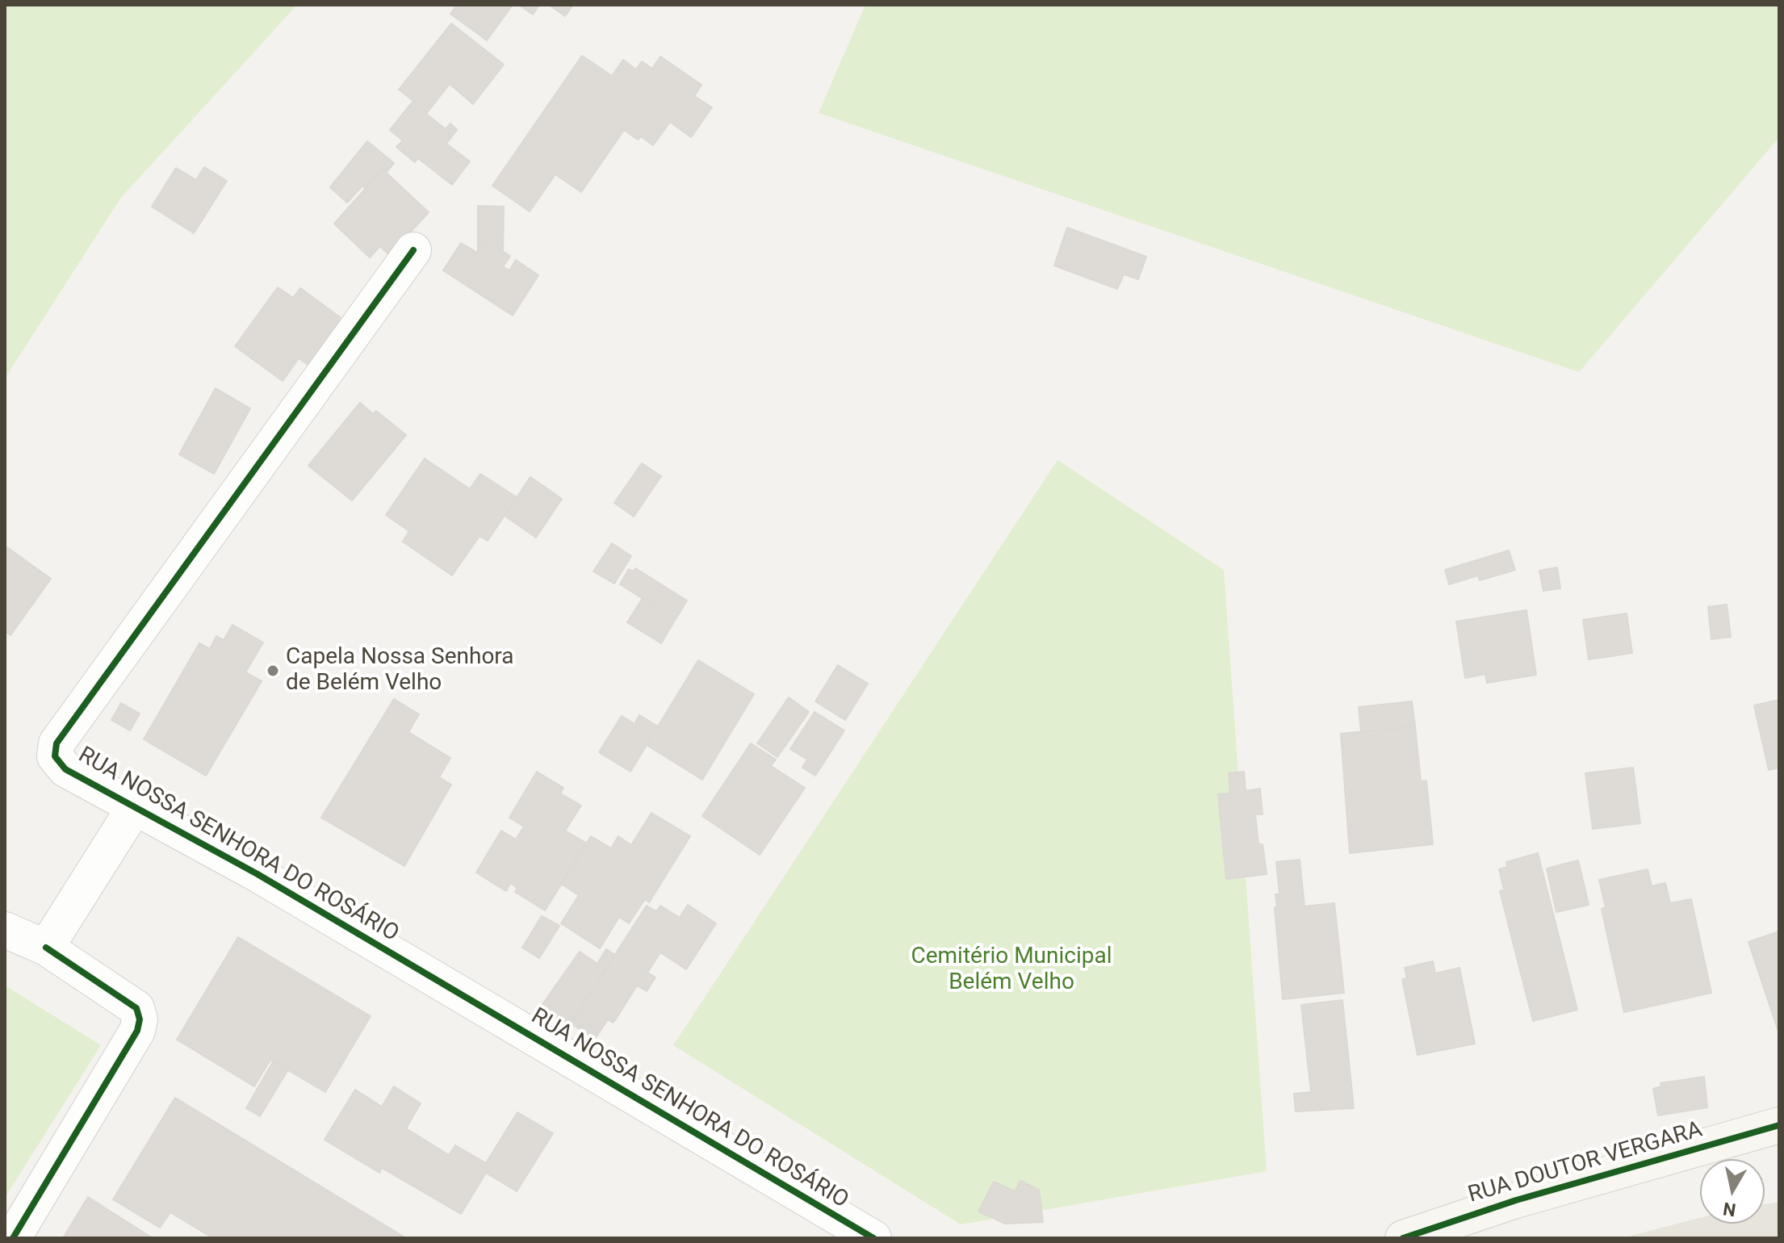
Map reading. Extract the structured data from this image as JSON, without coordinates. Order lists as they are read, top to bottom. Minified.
{"streets":{"main road":["RUA DOUTOR VERGARA"],"street":["RUA NOSSA SENHORA DO ROSÁRIO"]},"parks":["Cemitério Municipal Belém Velho"],"places":["Capela Nossa Senhora de Belém Velho"],"north":"bottom"}
